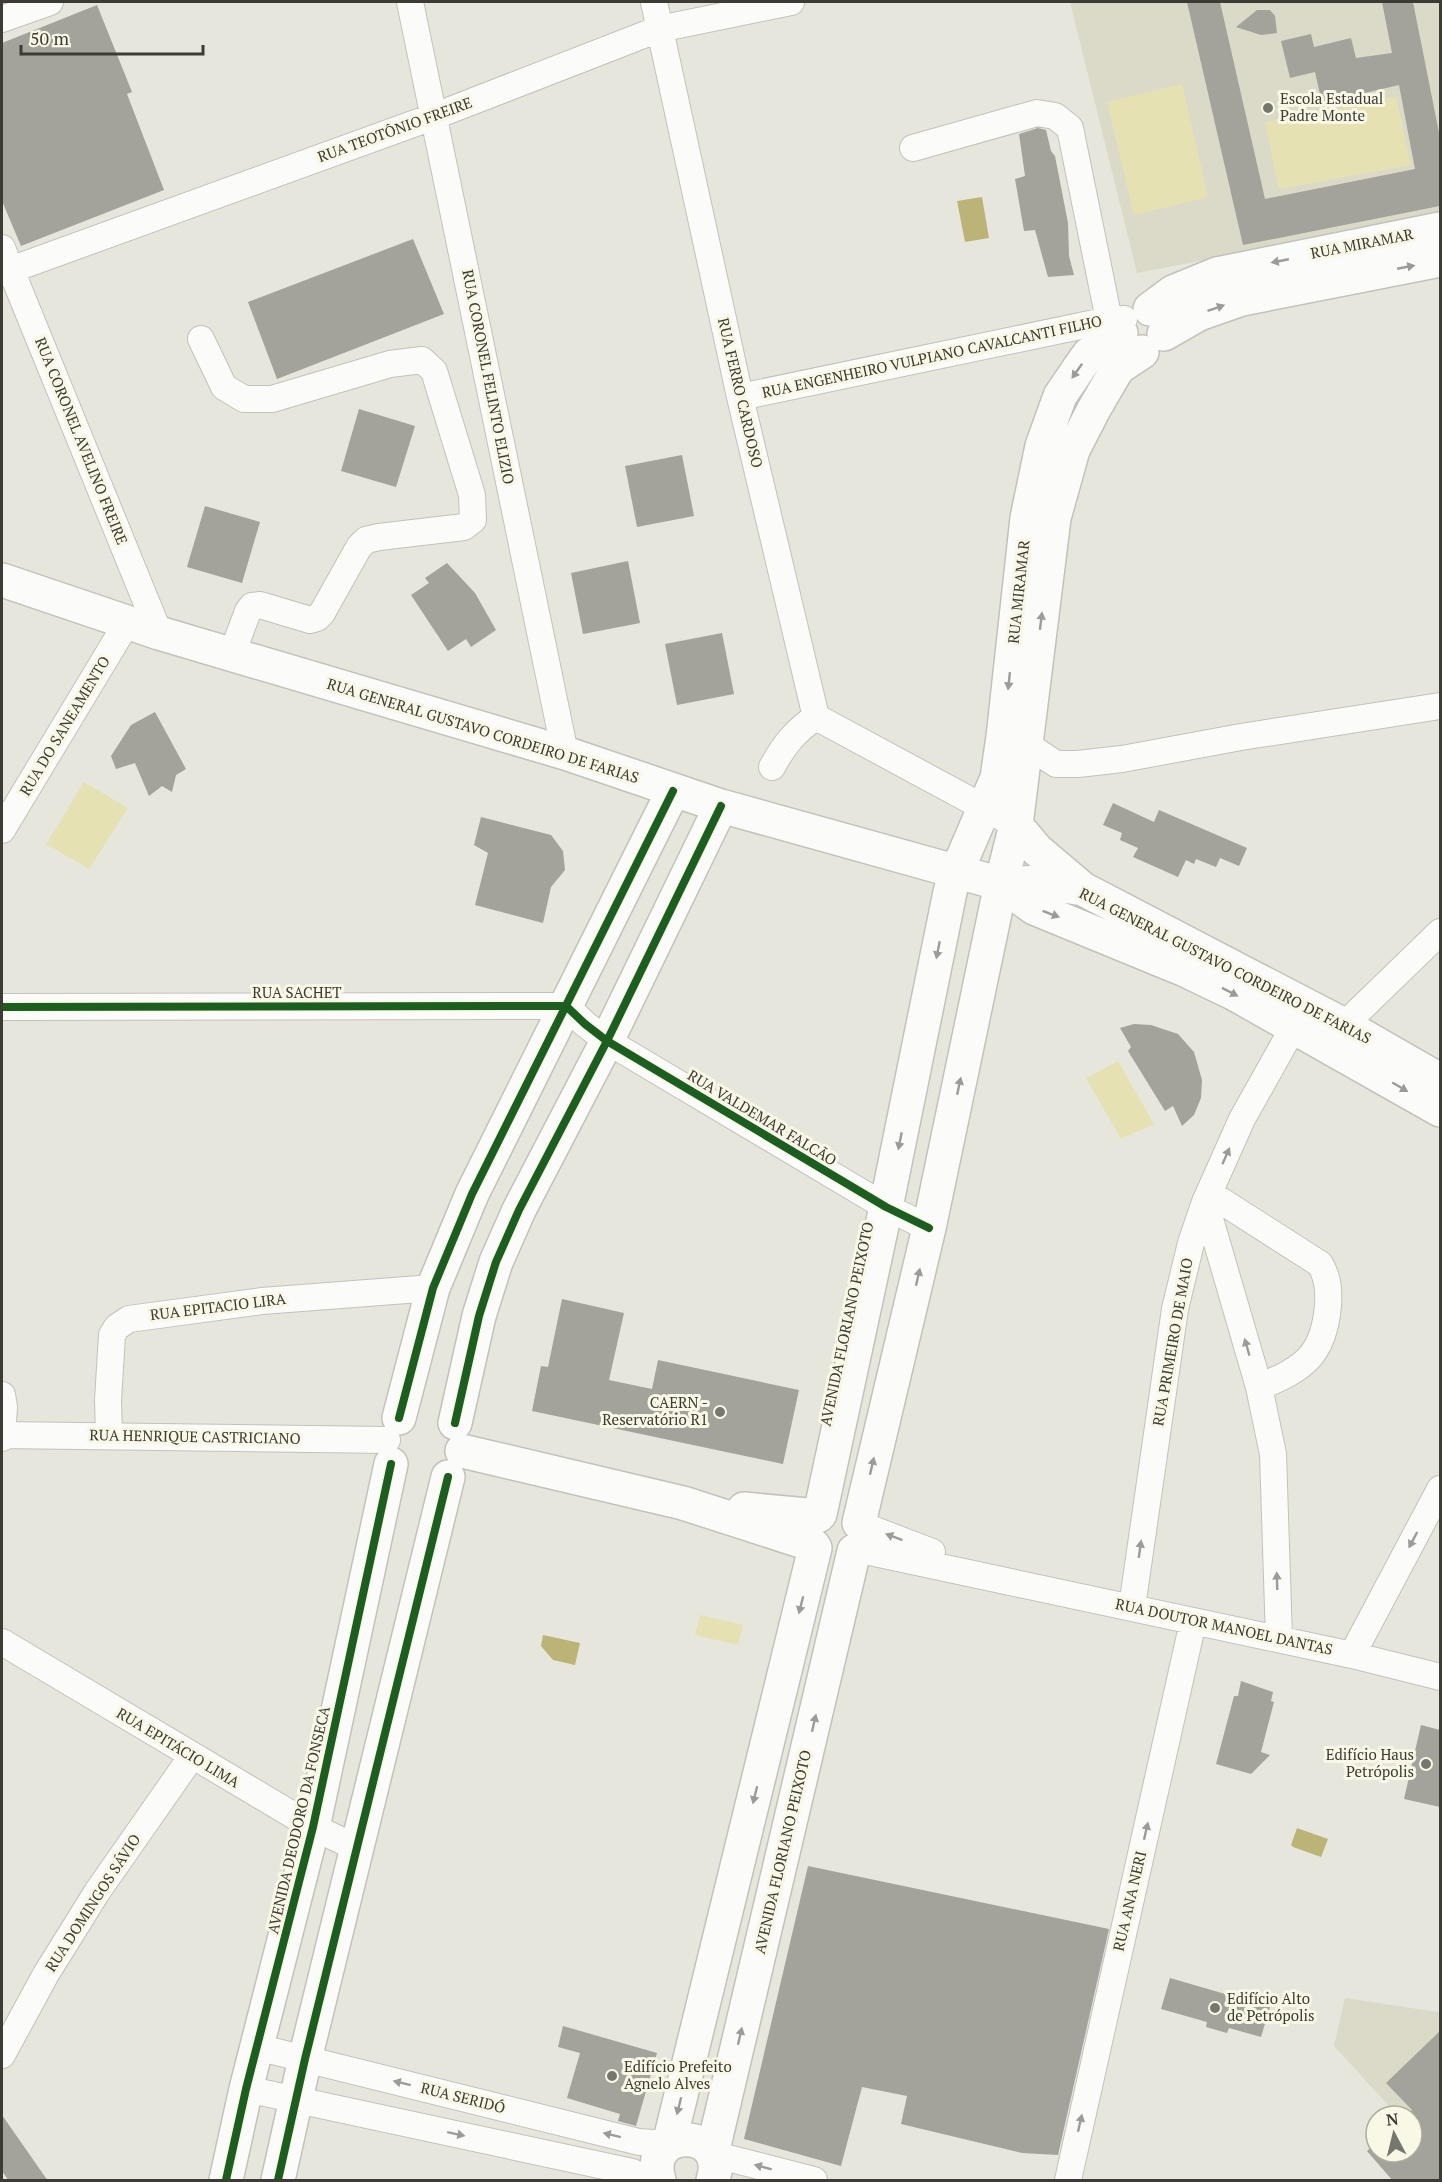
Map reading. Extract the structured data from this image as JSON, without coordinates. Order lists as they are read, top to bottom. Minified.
{"streets":{"main road":["RUA MIRAMAR","RUA GENERAL GUSTAVO CORDEIRO DE FARIAS","AVENIDA FLORIANO PEIXOTO","AVENIDA DEODORO DA FONSECA"],"street":["RUA TEOTÔNIO FREIRE","RUA ENGENHEIRO VULPIANO CAVALCANTI FILHO","RUA CORONEL FELINTO ELIZIO","RUA FERRO CARDOSO","RUA CORONEL AVELINO FREIRE","RUA DO SANEAMENTO","RUA SACHET","RUA VALDEMAR FALCÃO","RUA EPITACIO LIRA","RUA PRIMEIRO DE MAIO","RUA HENRIQUE CASTRICIANO","RUA DOUTOR MANOEL DANTAS","RUA EPITÁCIO LIMA","RUA ANA NERI","RUA DOMINGOS SÁVIO","RUA SERIDÓ"]},"crossings":[["RUA TEOTÔNIO FREIRE","RUA CORONEL FELINTO ELIZIO"],["RUA TEOTÔNIO FREIRE","RUA FERRO CARDOSO"],["RUA TEOTÔNIO FREIRE","RUA CORONEL AVELINO FREIRE"],["RUA MIRAMAR","RUA ENGENHEIRO VULPIANO CAVALCANTI FILHO"],["RUA MIRAMAR","RUA GENERAL GUSTAVO CORDEIRO DE FARIAS"],["RUA MIRAMAR","AVENIDA FLORIANO PEIXOTO"],["RUA ENGENHEIRO VULPIANO CAVALCANTI FILHO","RUA FERRO CARDOSO"],["RUA CORONEL FELINTO ELIZIO","RUA GENERAL GUSTAVO CORDEIRO DE FARIAS"],["RUA CORONEL AVELINO FREIRE","RUA GENERAL GUSTAVO CORDEIRO DE FARIAS"],["RUA DO SANEAMENTO","RUA GENERAL GUSTAVO CORDEIRO DE FARIAS"],["RUA GENERAL GUSTAVO CORDEIRO DE FARIAS","AVENIDA FLORIANO PEIXOTO"],["RUA GENERAL GUSTAVO CORDEIRO DE FARIAS","RUA PRIMEIRO DE MAIO"],["RUA GENERAL GUSTAVO CORDEIRO DE FARIAS","AVENIDA DEODORO DA FONSECA"],["RUA SACHET","RUA VALDEMAR FALCÃO"],["RUA SACHET","AVENIDA DEODORO DA FONSECA"],["RUA VALDEMAR FALCÃO","AVENIDA FLORIANO PEIXOTO"],["RUA VALDEMAR FALCÃO","AVENIDA DEODORO DA FONSECA"],["RUA EPITACIO LIRA","RUA HENRIQUE CASTRICIANO"],["RUA EPITACIO LIRA","AVENIDA DEODORO DA FONSECA"],["AVENIDA FLORIANO PEIXOTO","RUA DOUTOR MANOEL DANTAS"],["AVENIDA FLORIANO PEIXOTO","RUA SERIDÓ"],["RUA PRIMEIRO DE MAIO","RUA DOUTOR MANOEL DANTAS"],["RUA HENRIQUE CASTRICIANO","AVENIDA DEODORO DA FONSECA"],["RUA DOUTOR MANOEL DANTAS","RUA ANA NERI"],["RUA EPITÁCIO LIMA","AVENIDA DEODORO DA FONSECA"],["RUA EPITÁCIO LIMA","RUA DOMINGOS SÁVIO"],["AVENIDA DEODORO DA FONSECA","RUA SERIDÓ"]],"one_way":["RUA ANA NERI"],"places":["Escola Estadual Padre Monte","CAERN - Reservatório R1","Edifício Haus Petrópolis","Edifício Alto de Petrópolis","Edifício Prefeito Agnelo Alves"],"scale_bar":"50 m","north":"top"}
